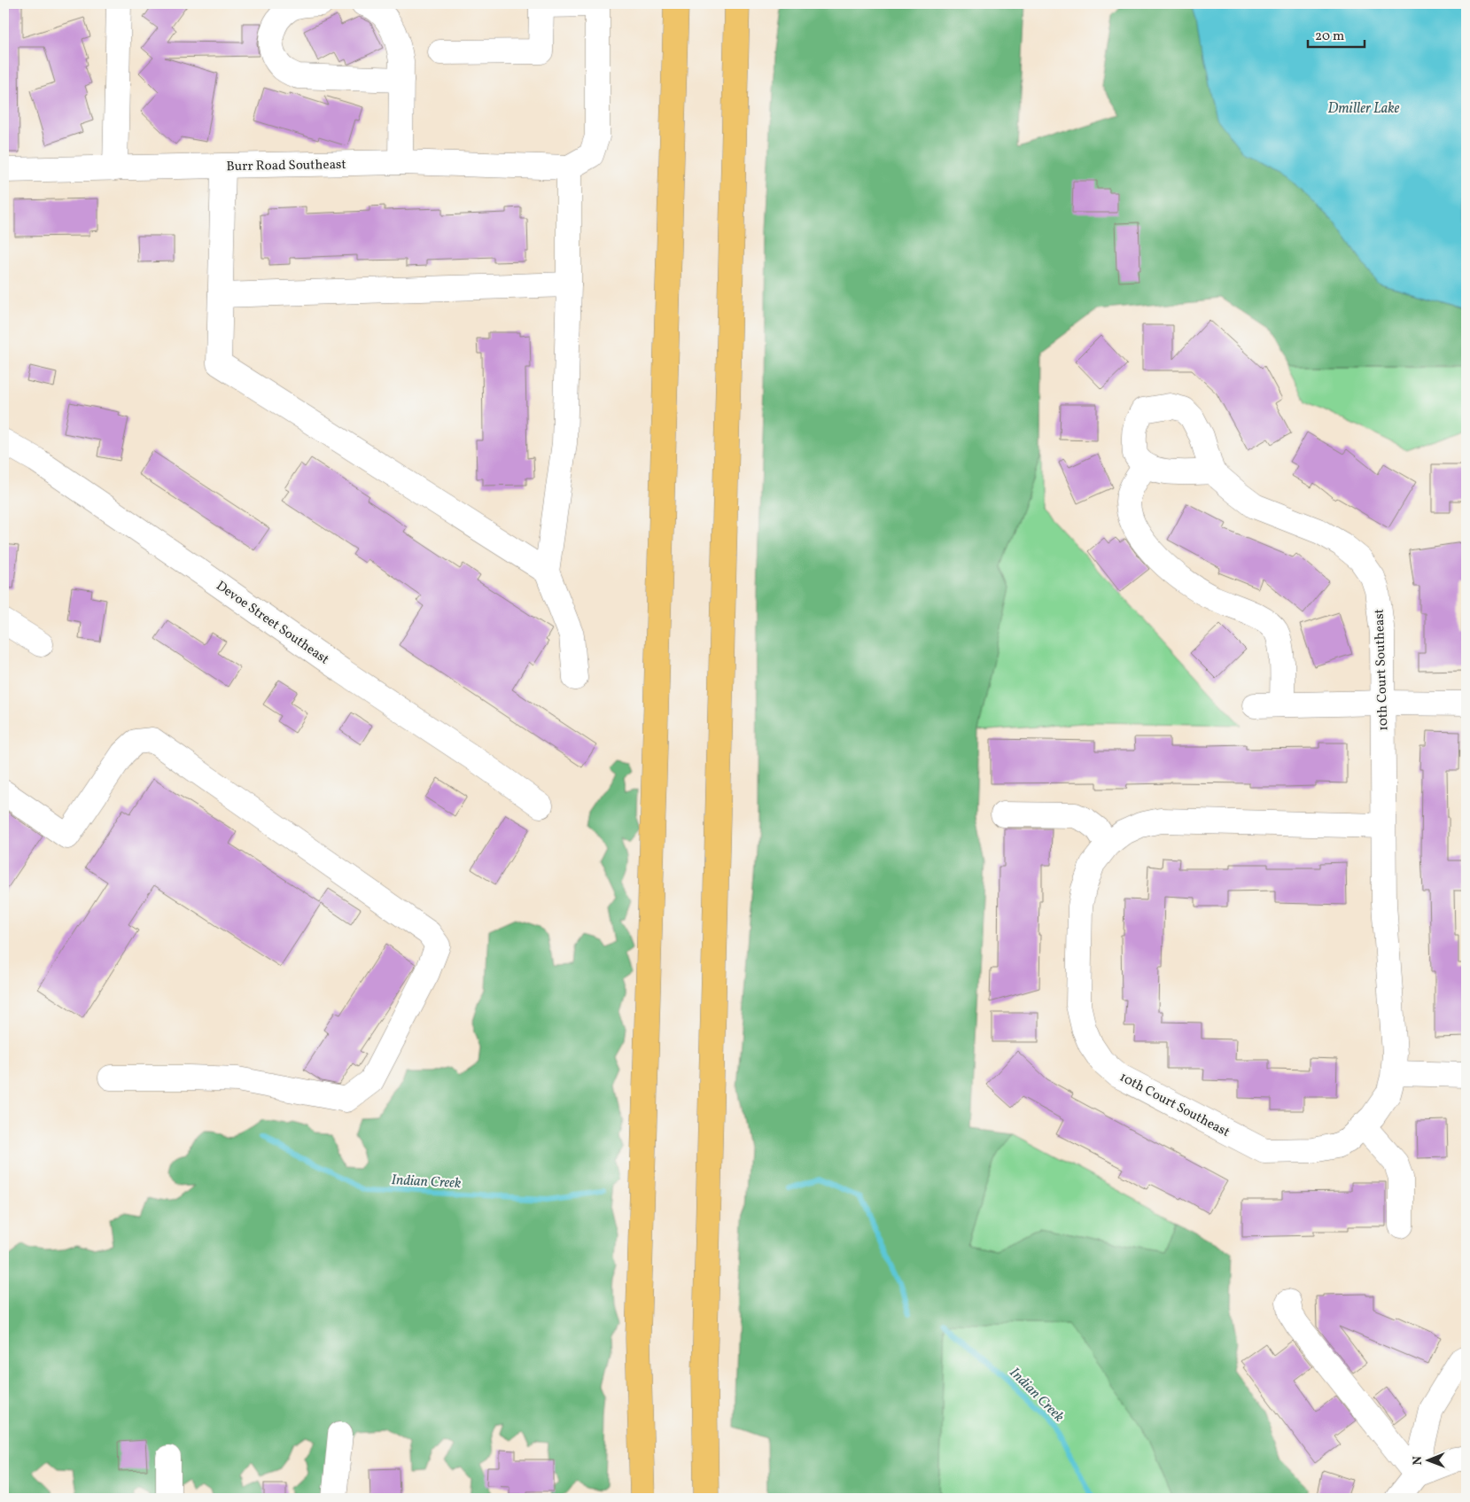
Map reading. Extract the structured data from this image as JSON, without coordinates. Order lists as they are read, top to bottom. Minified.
{"streets":{"street":["Burr Road Southeast","Devoe Street Southeast","10th Court Southeast"]},"water":["Dmiller Lake","Indian Creek"],"scale_bar":"20 m","north":"left"}
